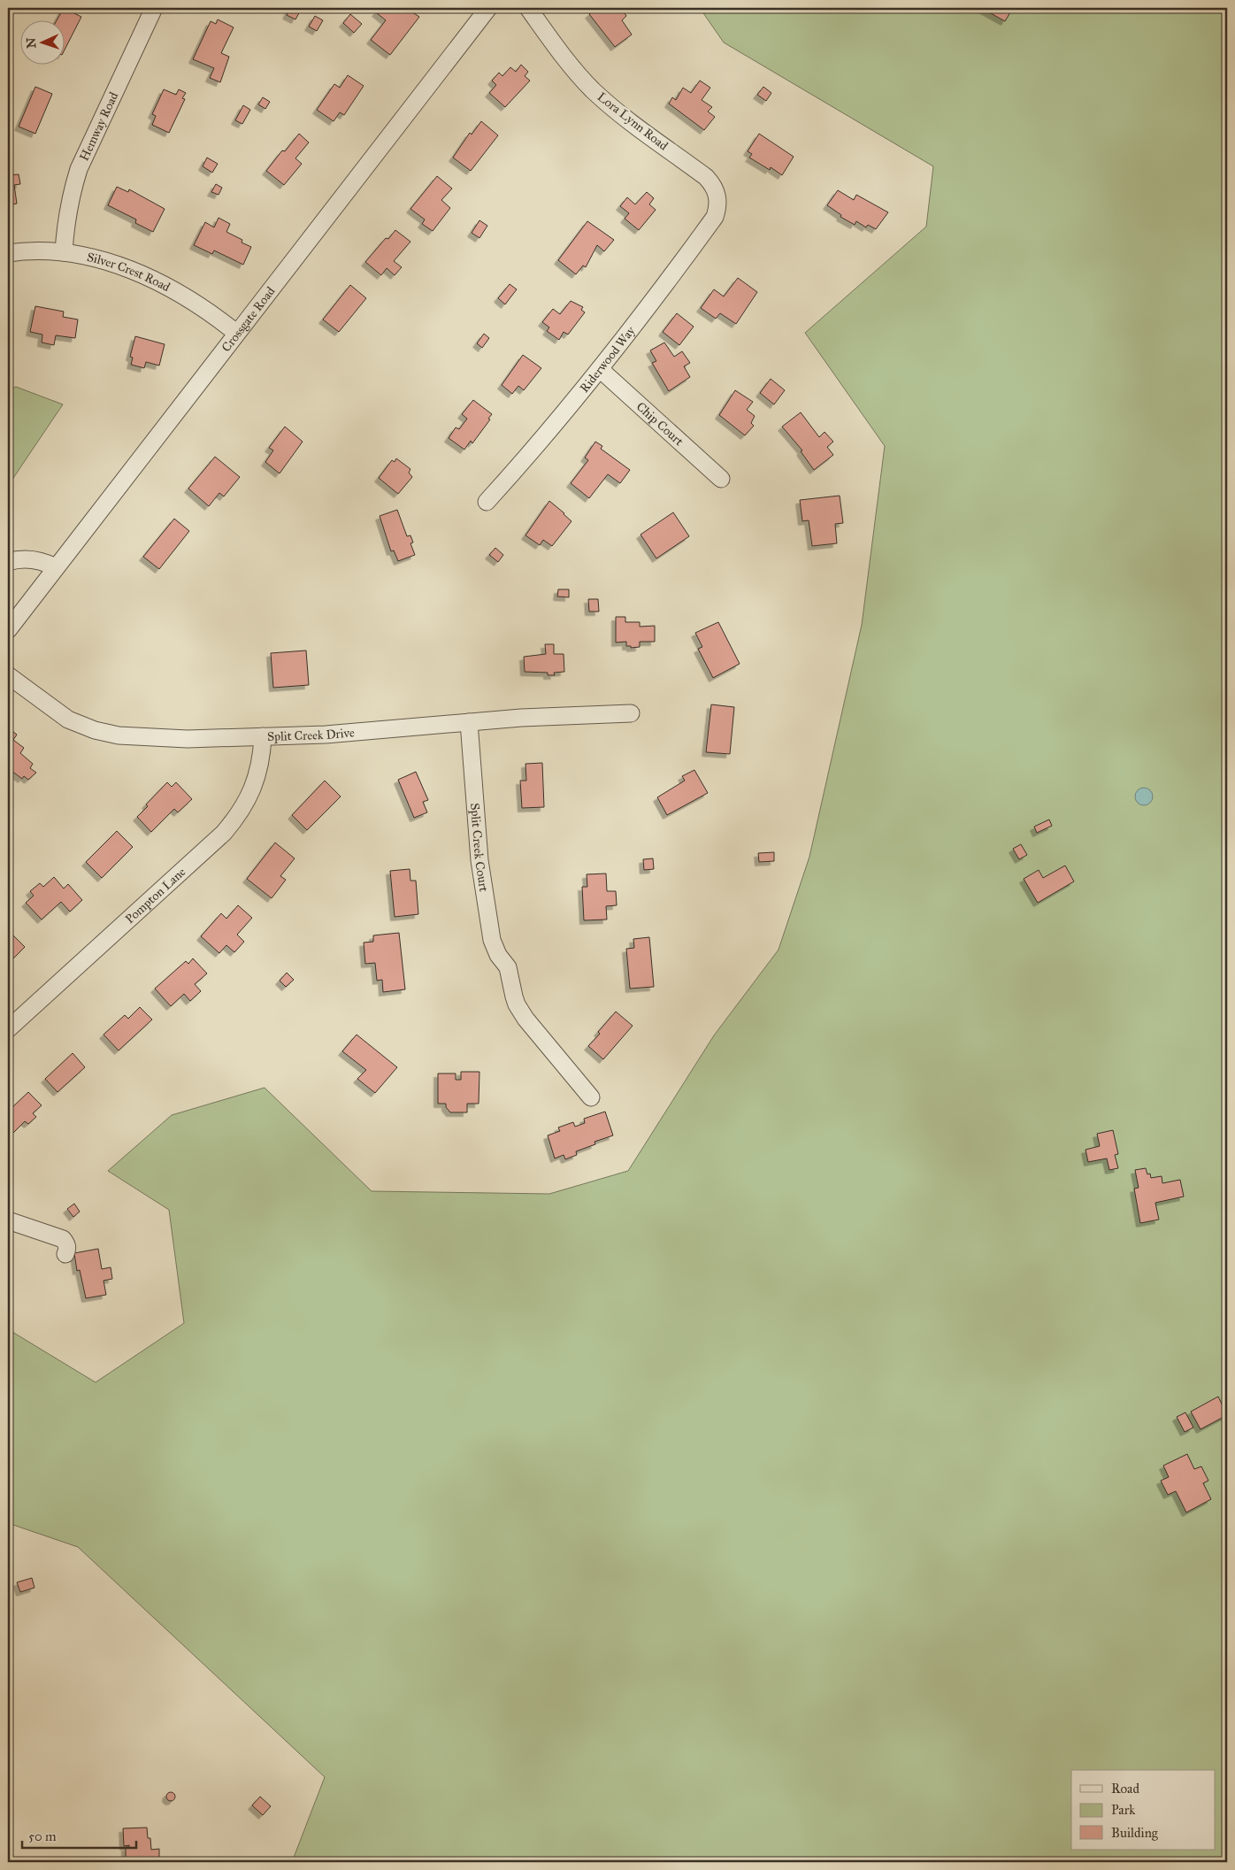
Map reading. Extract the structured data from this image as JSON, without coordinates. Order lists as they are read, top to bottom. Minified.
{"streets":{"street":["Lora Lynn Road","Hemway Road","Silver Crest Road","Crossgate Road","Riderwood Way","Chip Court","Split Creek Drive","Split Creek Court","Pompton Lane"]},"crossings":[["Lora Lynn Road","Riderwood Way"],["Hemway Road","Silver Crest Road"],["Silver Crest Road","Crossgate Road"],["Riderwood Way","Chip Court"],["Split Creek Drive","Split Creek Court"],["Split Creek Drive","Pompton Lane"]],"legend":["Road","Park","Building"],"scale_bar":"50 m","north":"left"}
